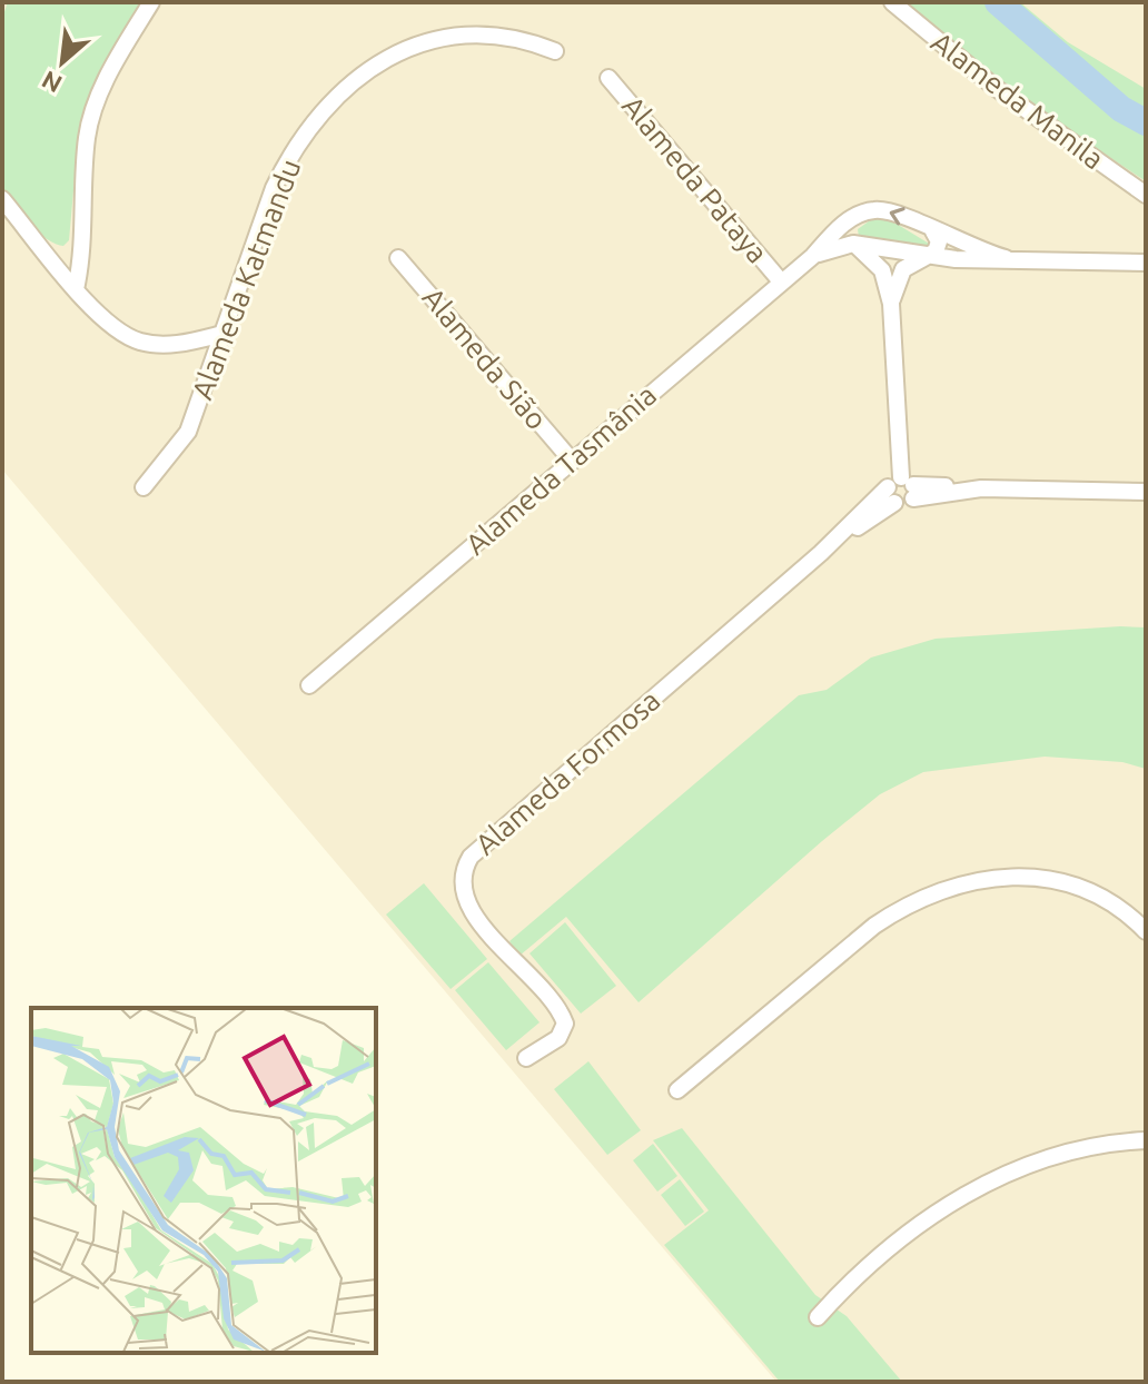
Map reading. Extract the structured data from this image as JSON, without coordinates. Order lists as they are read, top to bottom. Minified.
{"streets":{"street":["Alameda Manila","Alameda Pataya","Alameda Katmandu","Alameda Sião","Alameda Tasmânia","Alameda Formosa"]},"crossings":[["Alameda Pataya","Alameda Tasmânia"],["Alameda Sião","Alameda Tasmânia"]],"north":"bottom left"}
